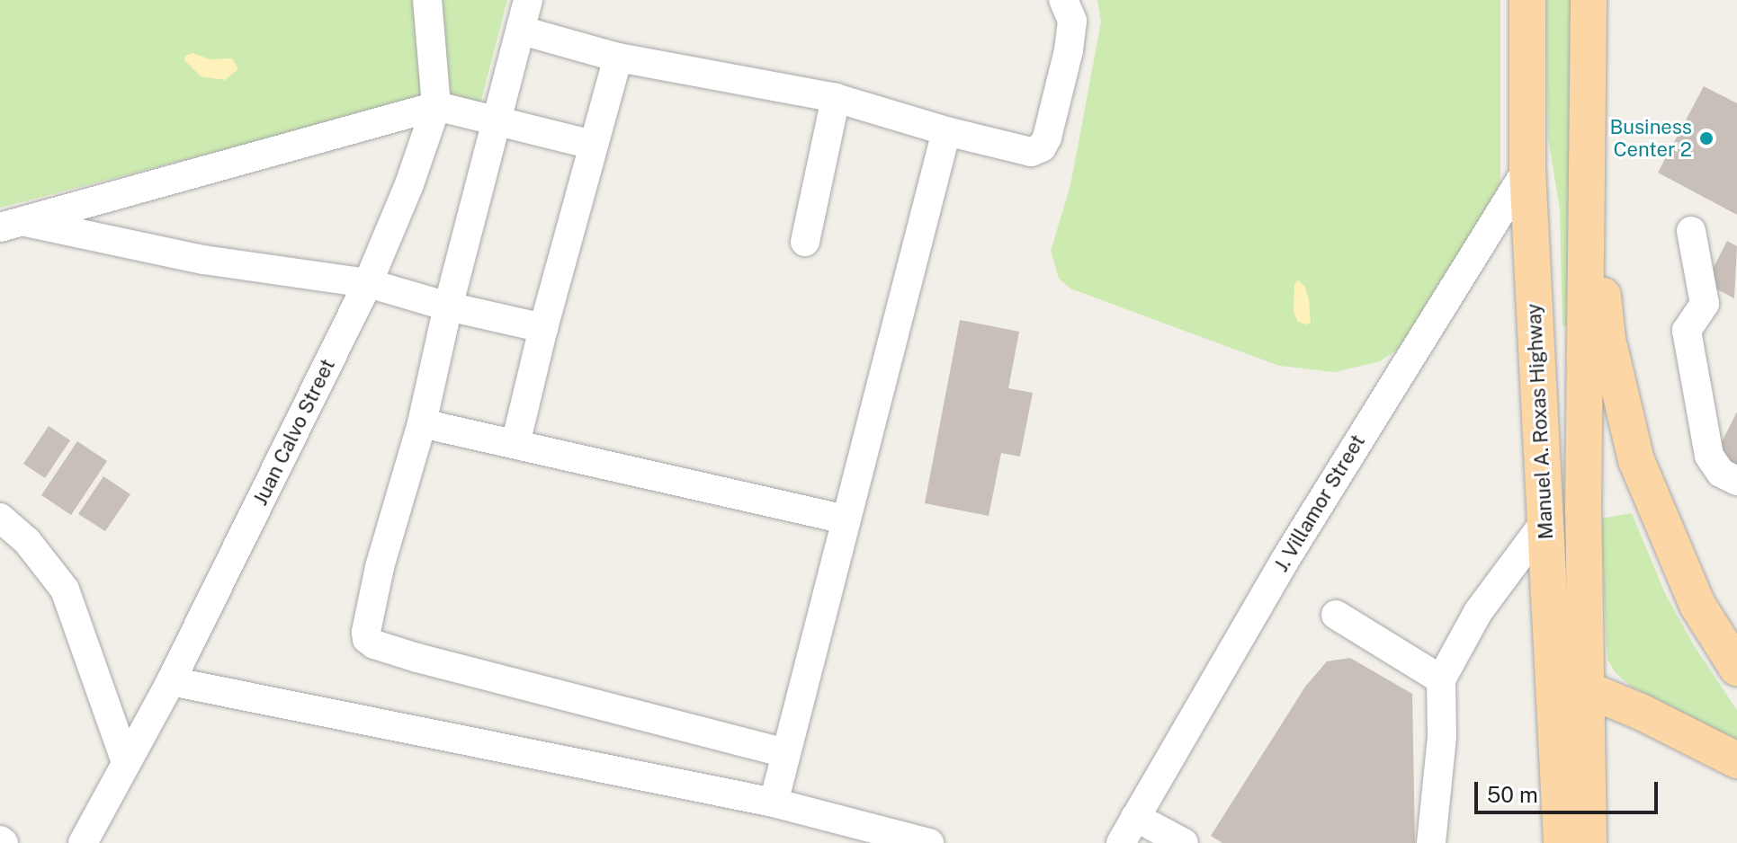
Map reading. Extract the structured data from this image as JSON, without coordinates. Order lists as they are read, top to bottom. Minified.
{"streets":{"main road":["Manuel A. Roxas Highway"],"street":["Juan Calvo Street","J. Villamor Street"]},"crossings":[["Manuel A. Roxas Highway","J. Villamor Street"]],"places":["Business Center 2"],"scale_bar":"50 m"}
